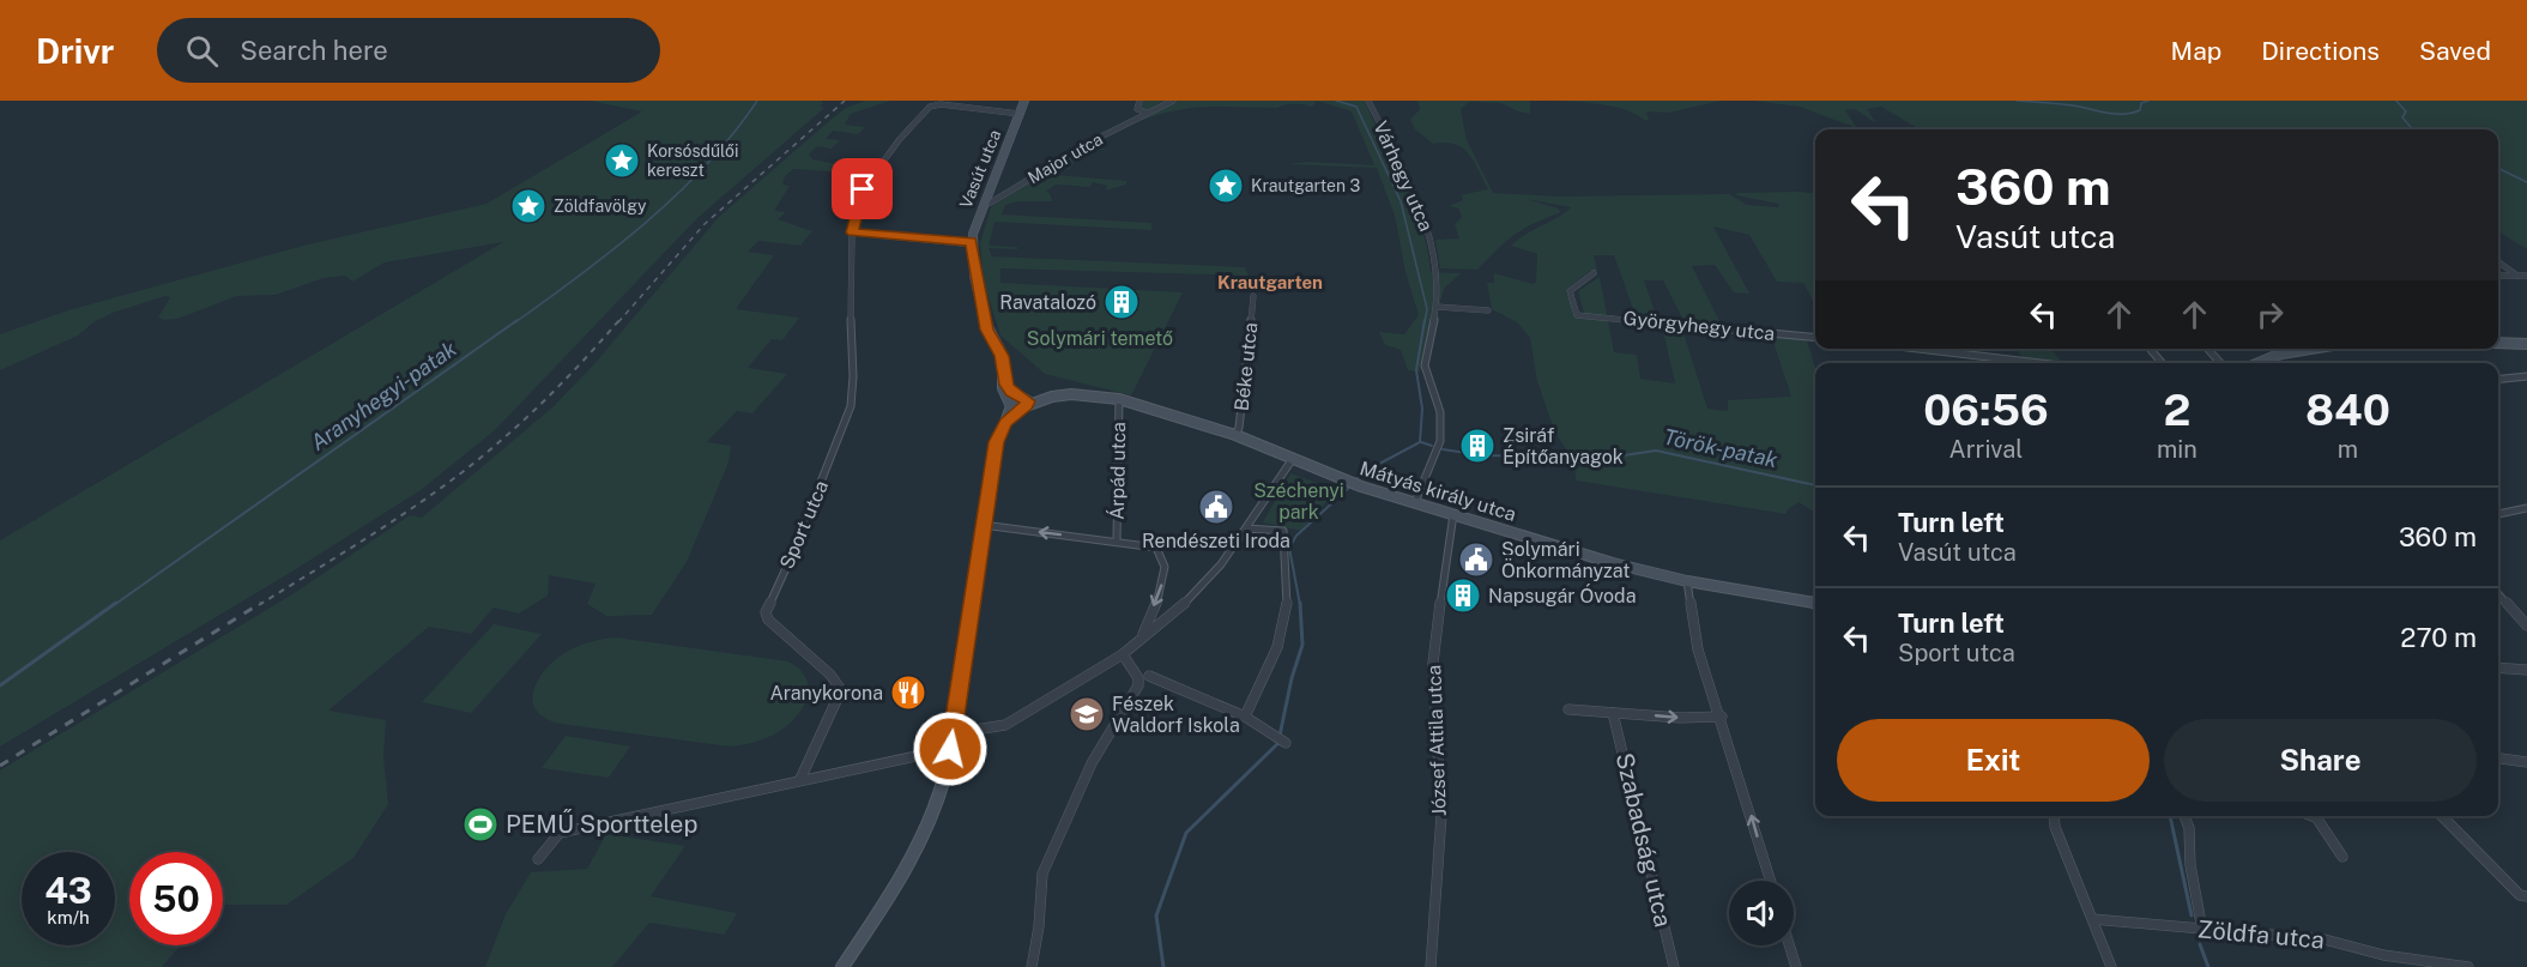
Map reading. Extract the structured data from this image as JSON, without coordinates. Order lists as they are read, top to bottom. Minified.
{"streets":{"main road":["Vasút utca","Mátyás király utca"],"street":["Major utca","Várhegy utca","Györgyhegy utca","Béke utca","Árpád utca","Sport utca","József Attila utca","Szabadság utca","Zöldfa utca"]},"crossings":[["Major utca","Vasút utca"],["Vasút utca","Mátyás király utca"],["Vasút utca","Sport utca"],["Várhegy utca","Mátyás király utca"],["Béke utca","Mátyás király utca"],["Árpád utca","Mátyás király utca"],["Mátyás király utca","József Attila utca"]],"districts":["Krautgarten"],"water":["Aranyhegyi-patak","Török-patak"],"parks":["Solymári temető","Széchenyi park"],"places":{"place":["Korsósdűlői kereszt","Krautgarten 3","Zöldfavölgy"],"building":["Ravatalozó","Zsiráf Építőanyagok","Napsugár Óvoda"],"public building":["Rendészeti Iroda","Solymári Önkormányzat"],"restaurant":["Aranykorona"],"school or university":["Fészek Waldorf Iskola"],"sports":["PEMŰ Sporttelep"]},"page":{"header":"Drivr","search":"Search here","nav":["Map","Directions","Saved"],"turn":["360 m","Vasút utca"],"eta":["06:56","Arrival","2","min","840","m"],"list":[{"name":"Turn left","note":"Vasút utca","value":"360 m"},{"name":"Turn left","note":"Sport utca","value":"270 m"}],"buttons":["Exit","Share"],"speed":"43 km/h","limit":"50"}}
